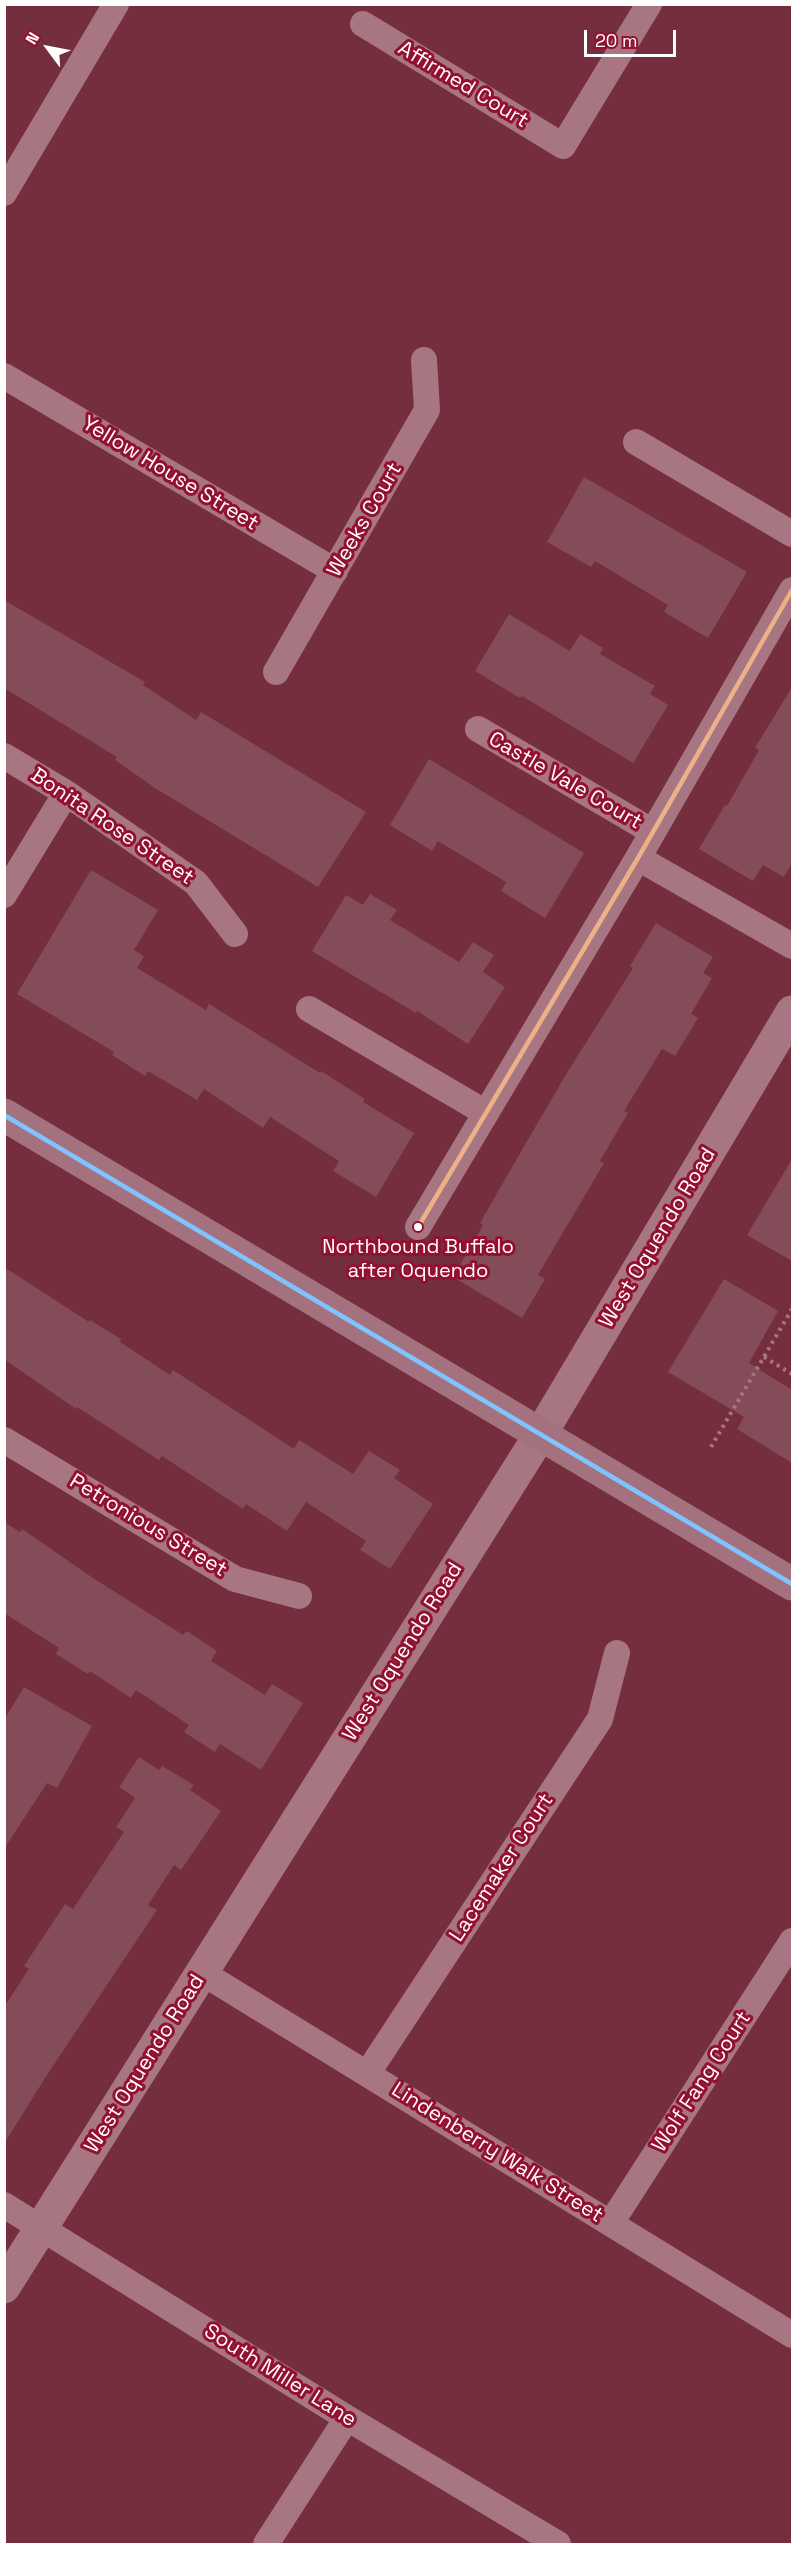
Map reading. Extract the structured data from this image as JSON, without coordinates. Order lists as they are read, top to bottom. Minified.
{"streets":{"street":["Affirmed Court","Yellow House Street","Weeks Court","Castle Vale Court","Bonita Rose Street","West Oquendo Road","Petronious Street","Lacemaker Court","Wolf Fang Court","Lindenberry Walk Street","South Miller Lane"]},"crossings":[["Yellow House Street","Weeks Court"],["West Oquendo Road","Lindenberry Walk Street"],["West Oquendo Road","South Miller Lane"],["Lacemaker Court","Lindenberry Walk Street"],["Wolf Fang Court","Lindenberry Walk Street"]],"places":["Northbound Buffalo after Oquendo"],"scale_bar":"20 m","north":"top left"}
